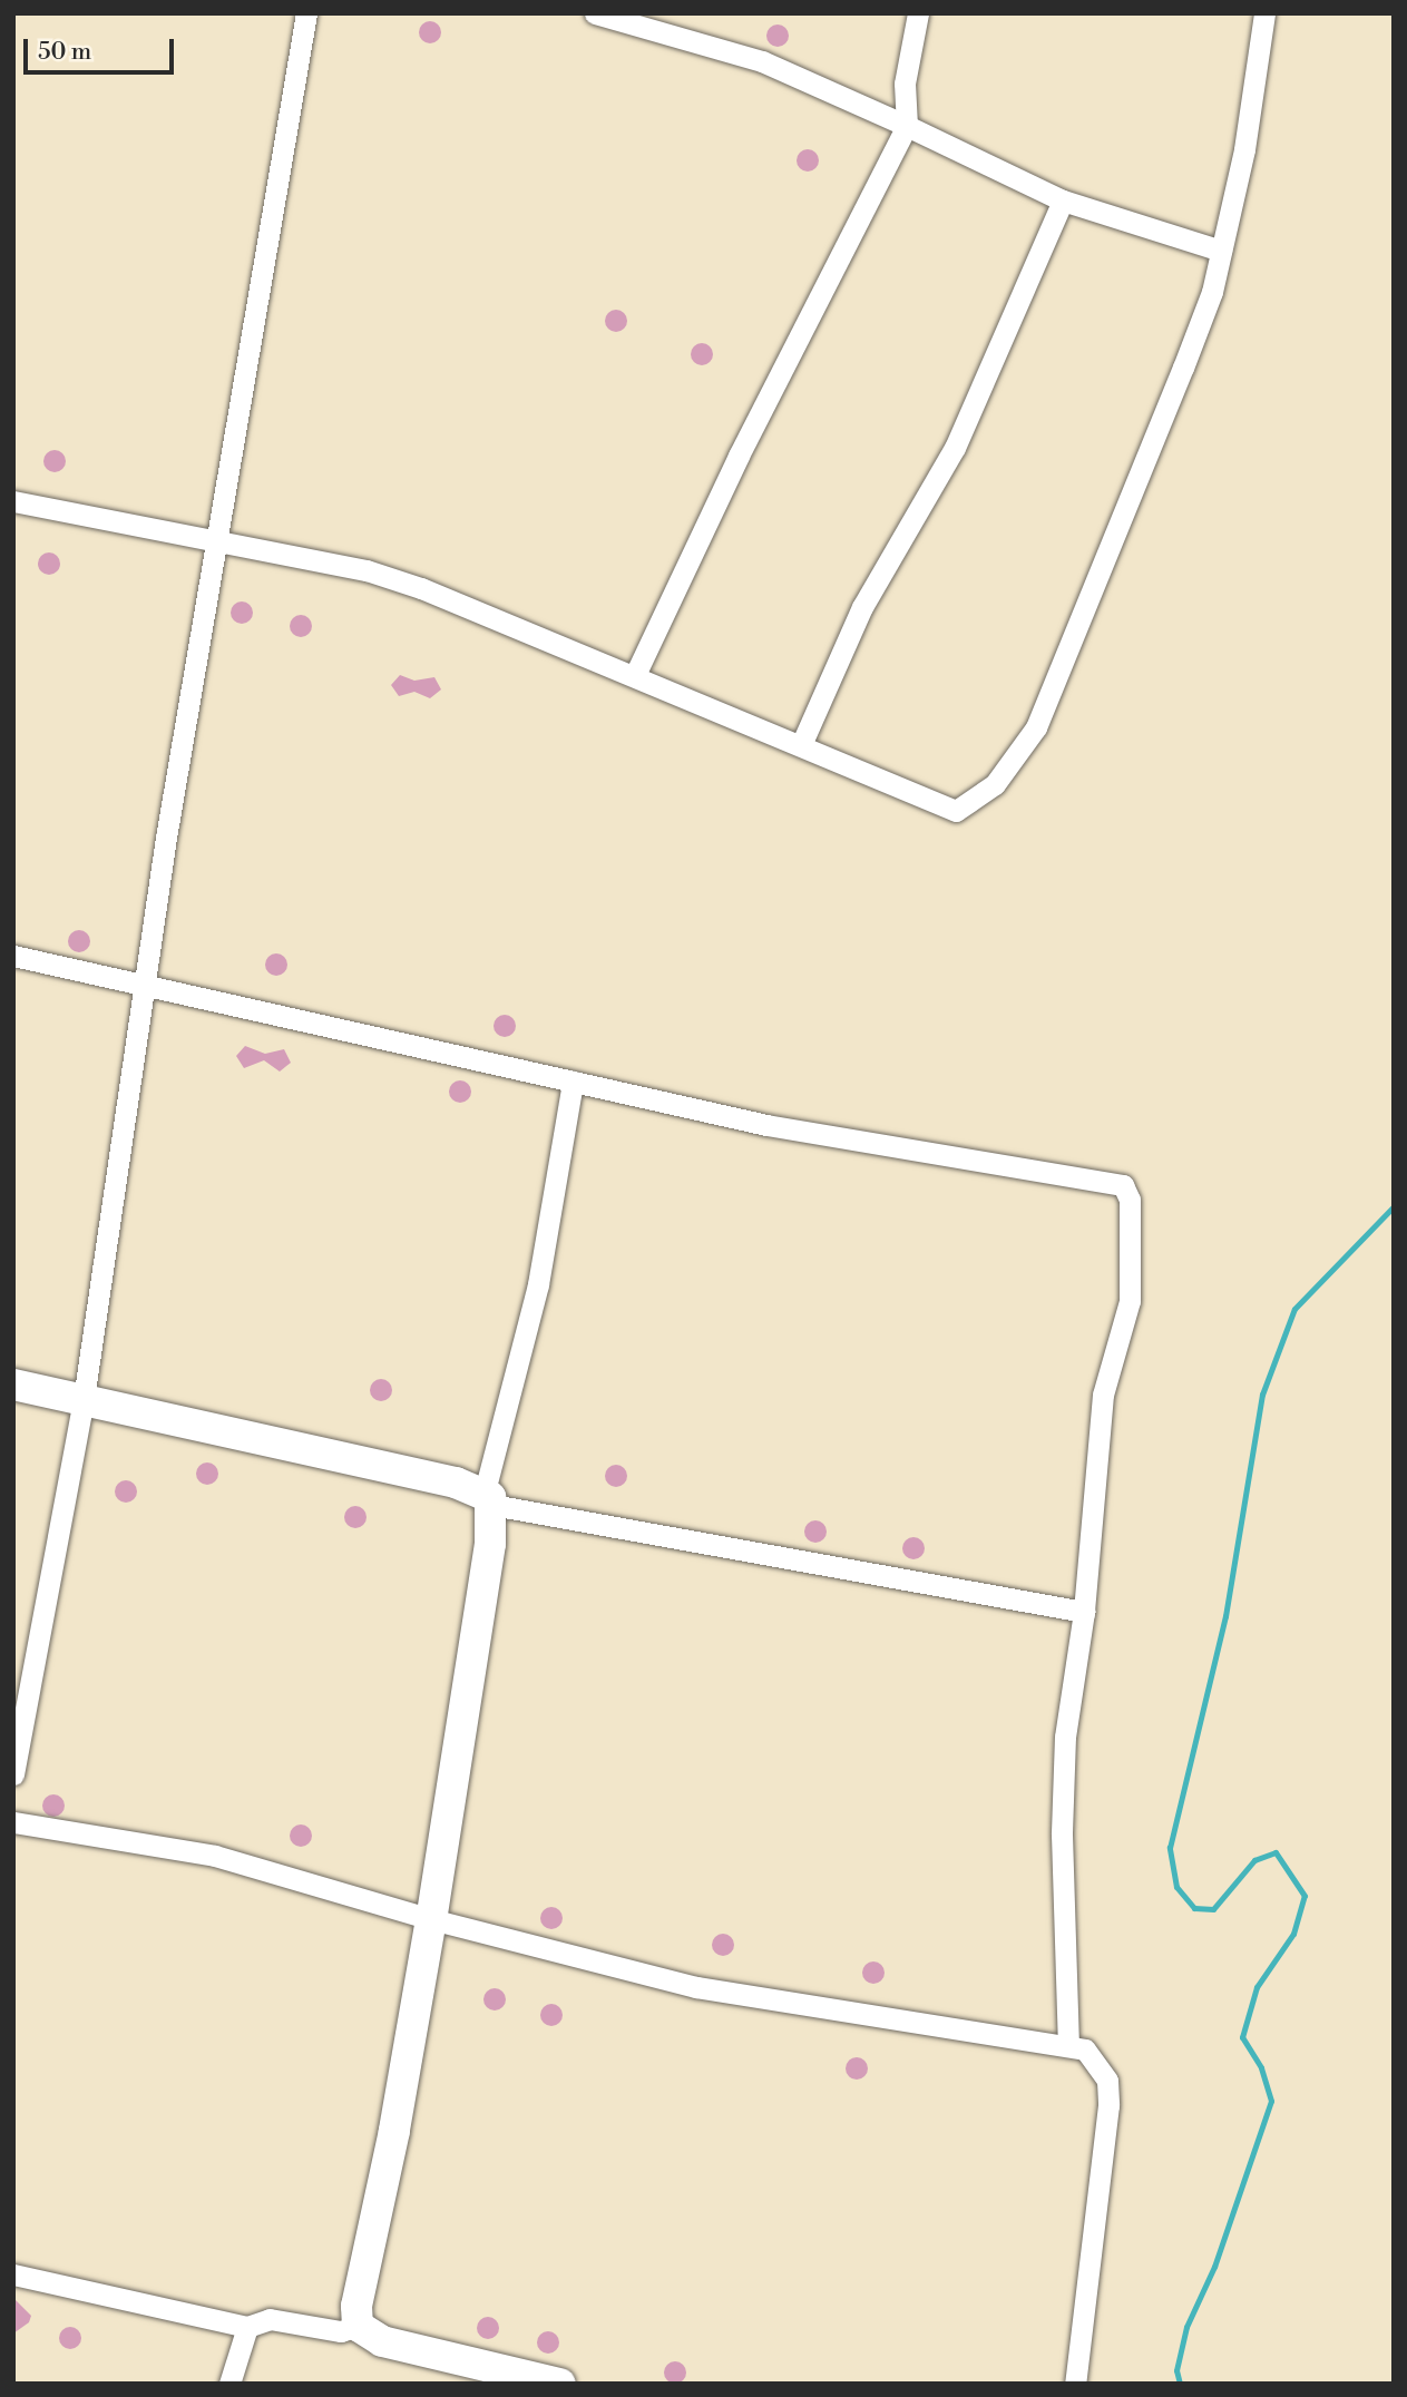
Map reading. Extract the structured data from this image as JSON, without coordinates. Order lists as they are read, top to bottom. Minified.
{"scale_bar":"50 m"}
